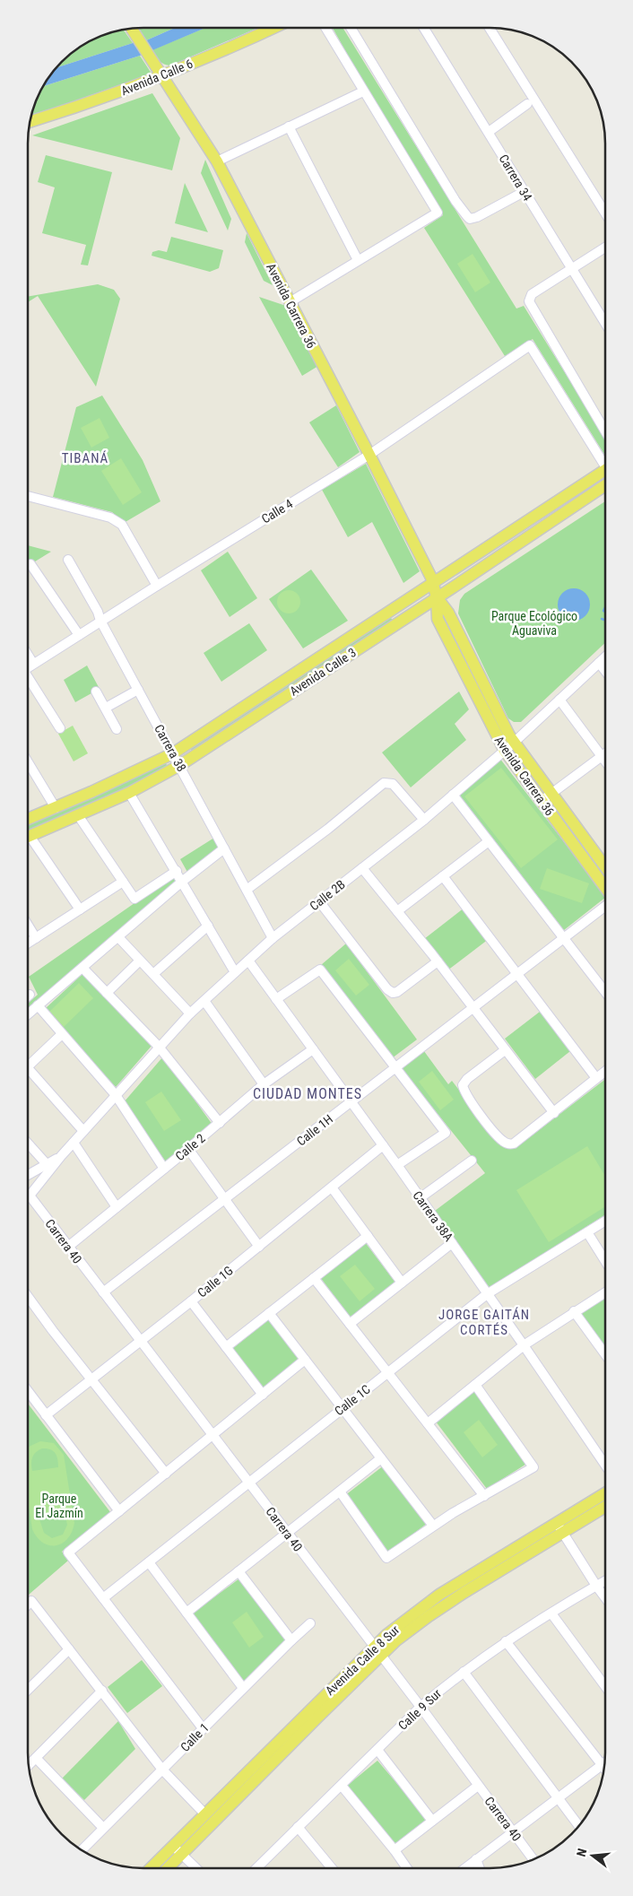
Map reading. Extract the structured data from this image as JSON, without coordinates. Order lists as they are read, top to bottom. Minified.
{"streets":{"main road":["Avenida Calle 6","Avenida Carrera 36","Avenida Calle 3","Avenida Calle 8 Sur"],"street":["Carrera 34","Calle 4","Carrera 38","Calle 2B","Calle 1H","Calle 2","Carrera 38A","Carrera 40","Calle 1G","Calle 1C","Calle 9 Sur","Calle 1"]},"crossings":[["Avenida Calle 6","Avenida Carrera 36"],["Avenida Carrera 36","Calle 4"],["Avenida Carrera 36","Avenida Calle 3"],["Avenida Carrera 36","Calle 2B"],["Calle 4","Carrera 38"],["Avenida Calle 3","Carrera 38"],["Carrera 38","Calle 2B"],["Calle 2B","Carrera 38A"],["Calle 2B","Carrera 40"],["Calle 1H","Carrera 38A"],["Calle 1H","Carrera 40"],["Calle 2","Carrera 38A"],["Calle 2","Carrera 40"],["Carrera 38A","Calle 1G"],["Carrera 38A","Calle 1C"],["Carrera 40","Calle 1G"],["Carrera 40","Calle 1C"],["Carrera 40","Avenida Calle 8 Sur"],["Carrera 40","Calle 9 Sur"]],"districts":["TIBANÁ","CIUDAD MONTES","JORGE GAITÁN CORTÉS"],"parks":["Parque Ecológico Aguaviva","Parque El Jazmín"],"north":"left"}
